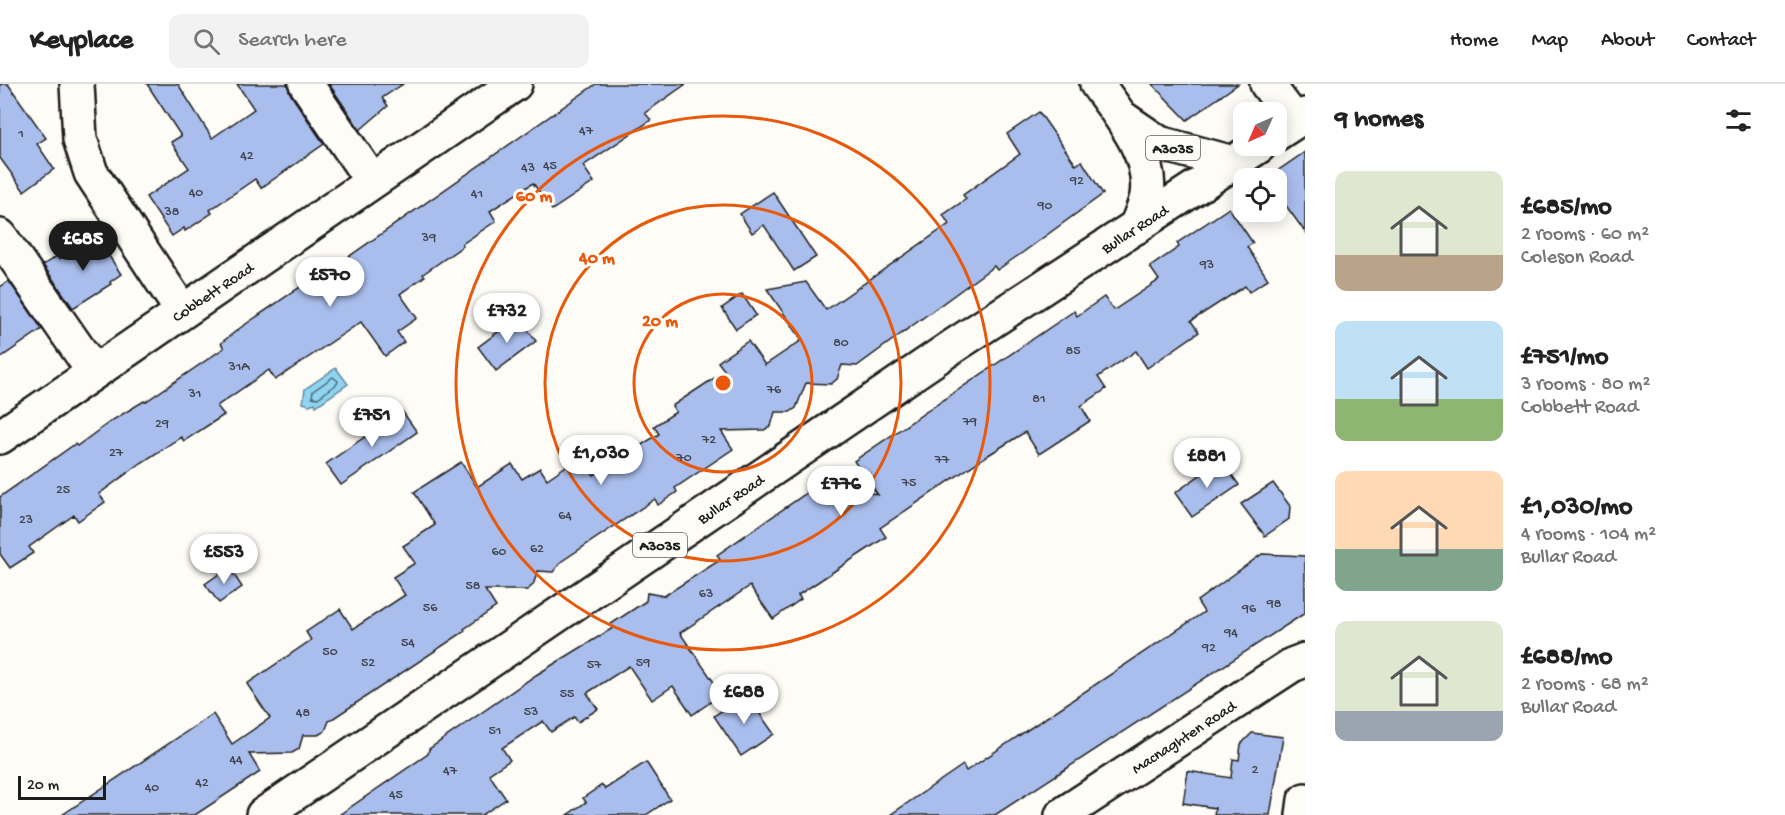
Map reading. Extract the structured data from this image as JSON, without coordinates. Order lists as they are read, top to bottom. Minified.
{"streets":{"main road":["A3035","Bullar Road","Cobbett Road","Macnaghten Road"]},"crossings":[["A3035","Bullar Road"]],"house_numbers":["47","1","42","45","43","92","40","41","90","38","39","93","80","85","31A","76","31","81","79","29","72","27","70","77","75","25","64","23","62","60","58","63","98","56","96","94","54","92","50","52","59","57","55","53","48","51","44","2","47","42","40","45"],"scale_bar":"20 m","north":"bottom left","page":{"header":"Keyplace","search":"Search here","nav":["Home","Map","About","Contact"],"heading":"9 homes","list":[{"name":"£685/mo","note":"2 rooms · 60 m² · Coleson Road"},{"name":"£751/mo","note":"3 rooms · 80 m² · Cobbett Road"},{"name":"£1,030/mo","note":"4 rooms · 104 m² · Bullar Road"},{"name":"£688/mo","note":"2 rooms · 68 m² · Bullar Road"}],"price":["£685","£570","£732","£751","£1,030","£881","£776","£553","£688"],"scale":"20 m"},"rings":["60 m","40 m","20 m"]}
